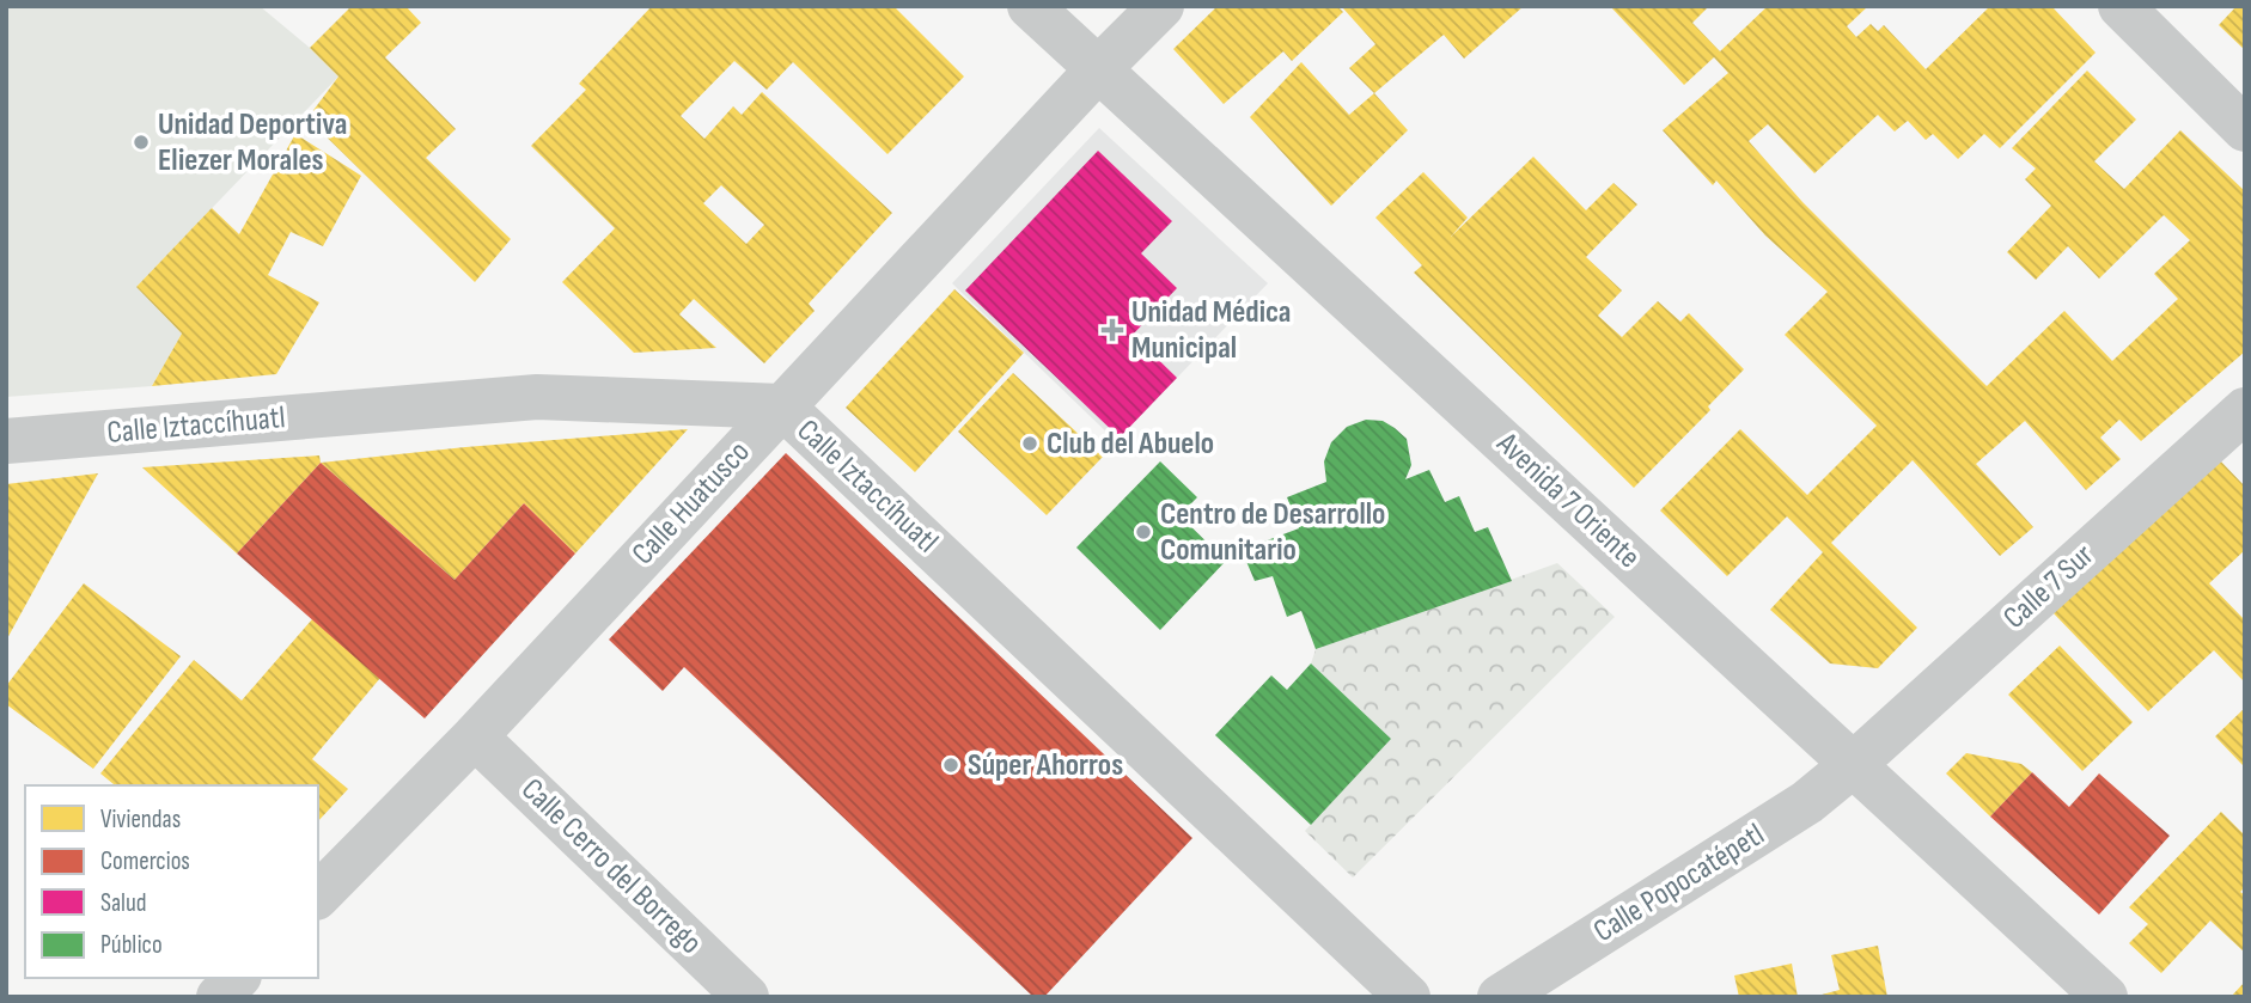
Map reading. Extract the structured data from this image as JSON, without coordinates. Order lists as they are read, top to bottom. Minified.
{"streets":{"street":["Calle Iztaccíhuatl","Avenida 7 Oriente","Calle Huatusco","Calle 7 Sur","Calle Cerro del Borrego","Calle Popocatépetl"]},"crossings":[["Calle Iztaccíhuatl","Calle Huatusco"],["Avenida 7 Oriente","Calle Huatusco"],["Avenida 7 Oriente","Calle 7 Sur"],["Avenida 7 Oriente","Calle Popocatépetl"],["Calle Huatusco","Calle Cerro del Borrego"],["Calle 7 Sur","Calle Popocatépetl"]],"places":{"other":["Unidad Deportiva Eliezer Morales","Club del Abuelo","Centro de Desarrollo Comunitario","Súper Ahorros"],"health":["Unidad Médica Municipal"]},"legend":["Viviendas","Comercios","Salud","Público"]}
